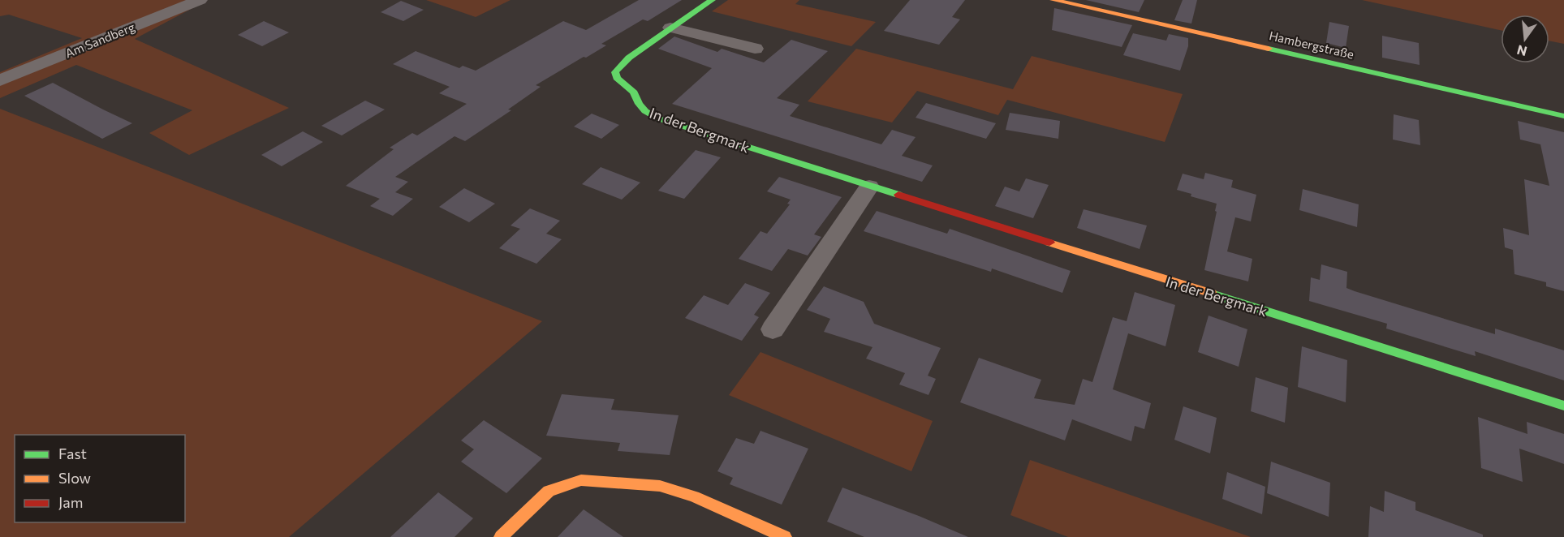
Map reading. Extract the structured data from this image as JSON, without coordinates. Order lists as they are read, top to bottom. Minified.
{"streets":{"street":["Am Sandberg","Hambergstraße","In der Bergmark"]},"legend":["Fast","Slow","Jam"],"north":"bottom"}
